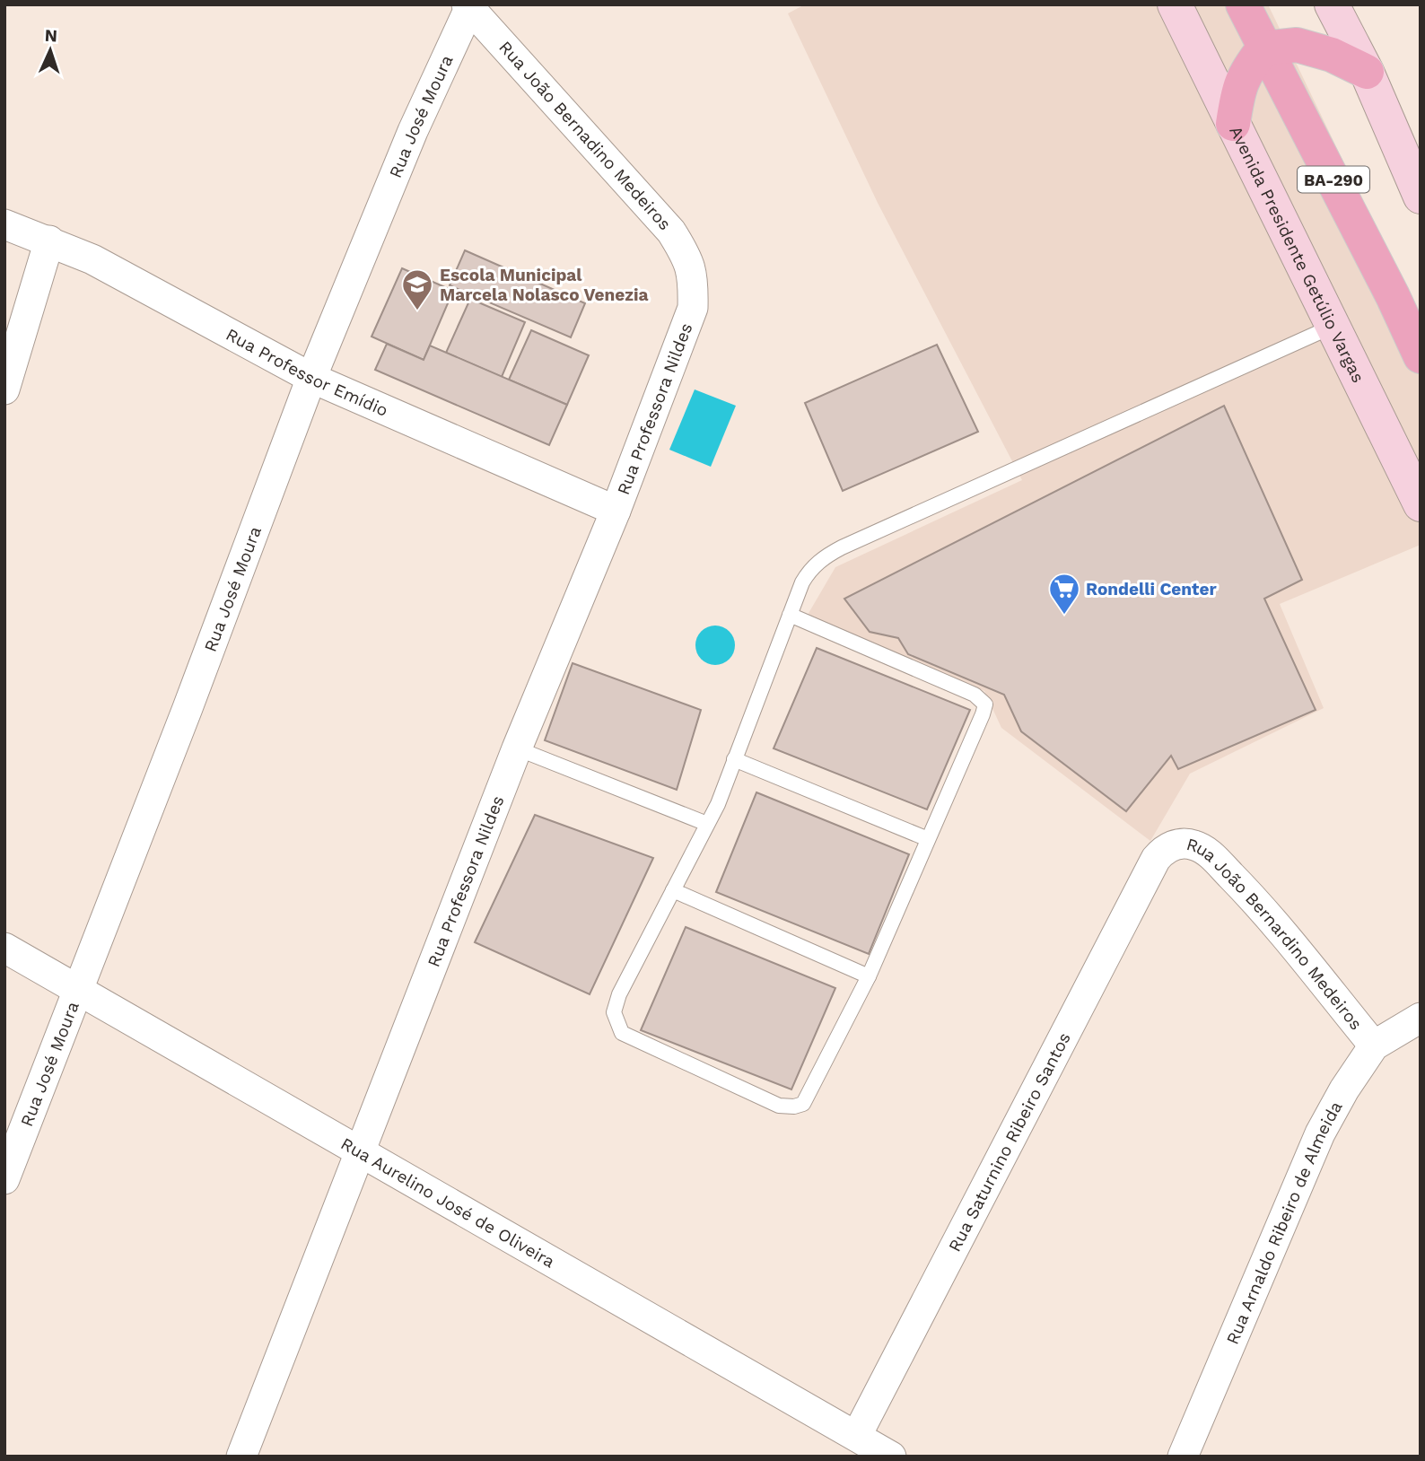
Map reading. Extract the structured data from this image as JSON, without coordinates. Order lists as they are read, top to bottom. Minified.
{"streets":{"main road":["BA-290"],"street":["Rua José Moura","Rua João Bernadino Medeiros","Avenida Presidente Getúlio Vargas","Rua Professor Emídio","Rua Professora Nildes","Rua João Bernardino Medeiros","Rua Saturnino Ribeiro Santos","Rua Aurelino José de Oliveira","Rua Arnaldo Ribeiro de Almeida"]},"crossings":[["Rua José Moura","Rua João Bernadino Medeiros"],["Rua José Moura","Rua Professor Emídio"],["Rua José Moura","Rua Aurelino José de Oliveira"],["Rua João Bernadino Medeiros","Rua Professora Nildes"],["Rua Professor Emídio","Rua Professora Nildes"],["Rua Professora Nildes","Rua Aurelino José de Oliveira"],["Rua João Bernardino Medeiros","Rua Saturnino Ribeiro Santos"],["Rua João Bernardino Medeiros","Rua Arnaldo Ribeiro de Almeida"],["Rua Saturnino Ribeiro Santos","Rua Aurelino José de Oliveira"]],"places":{"school or university":["Escola Municipal Marcela Nolasco Venezia"],"supermarket":["Rondelli Center"]},"north":"top"}
